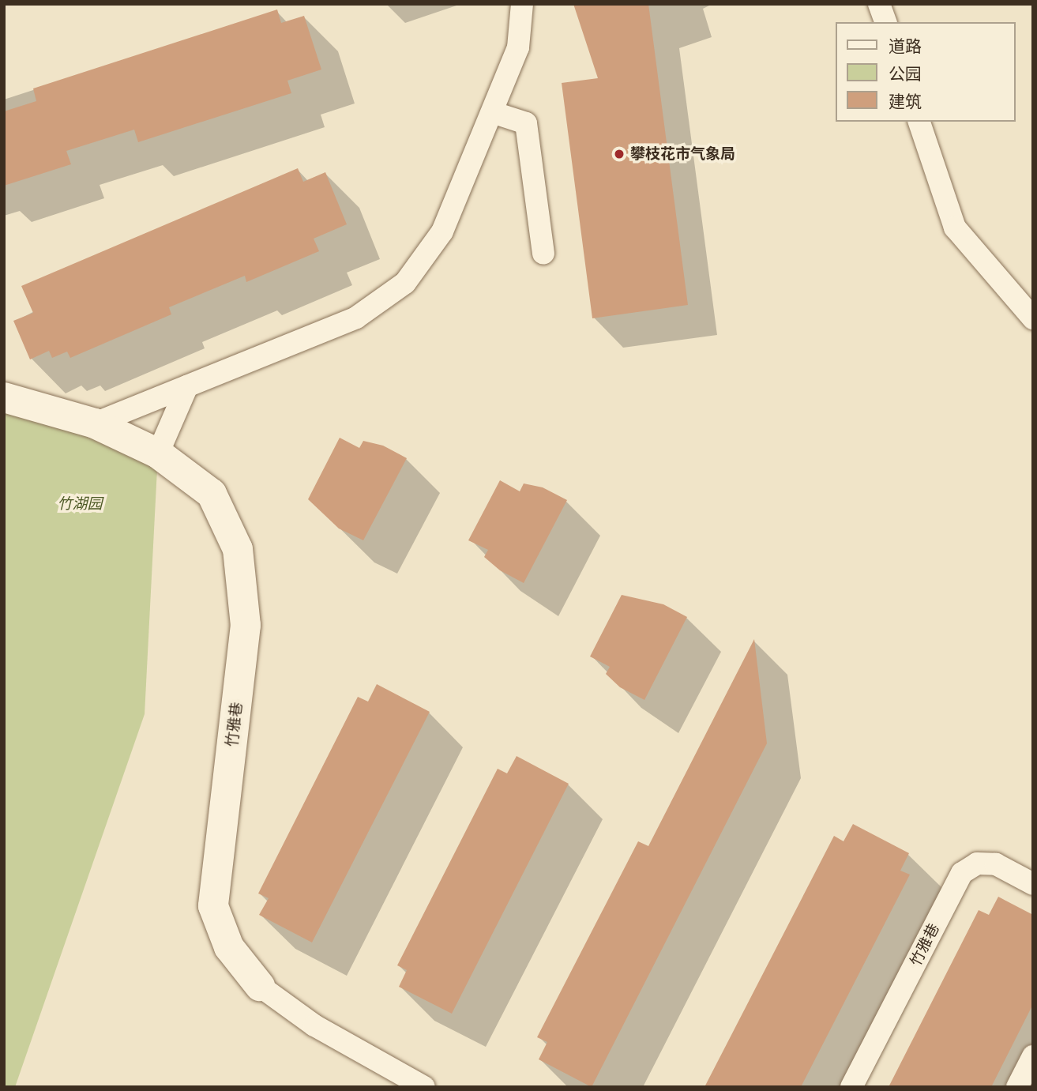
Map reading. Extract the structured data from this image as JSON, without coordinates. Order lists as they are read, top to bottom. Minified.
{"streets":{"street":["竹雅巷"]},"parks":["竹湖园"],"places":["攀枝花市气象局"],"legend":["道路","公园","建筑"]}
